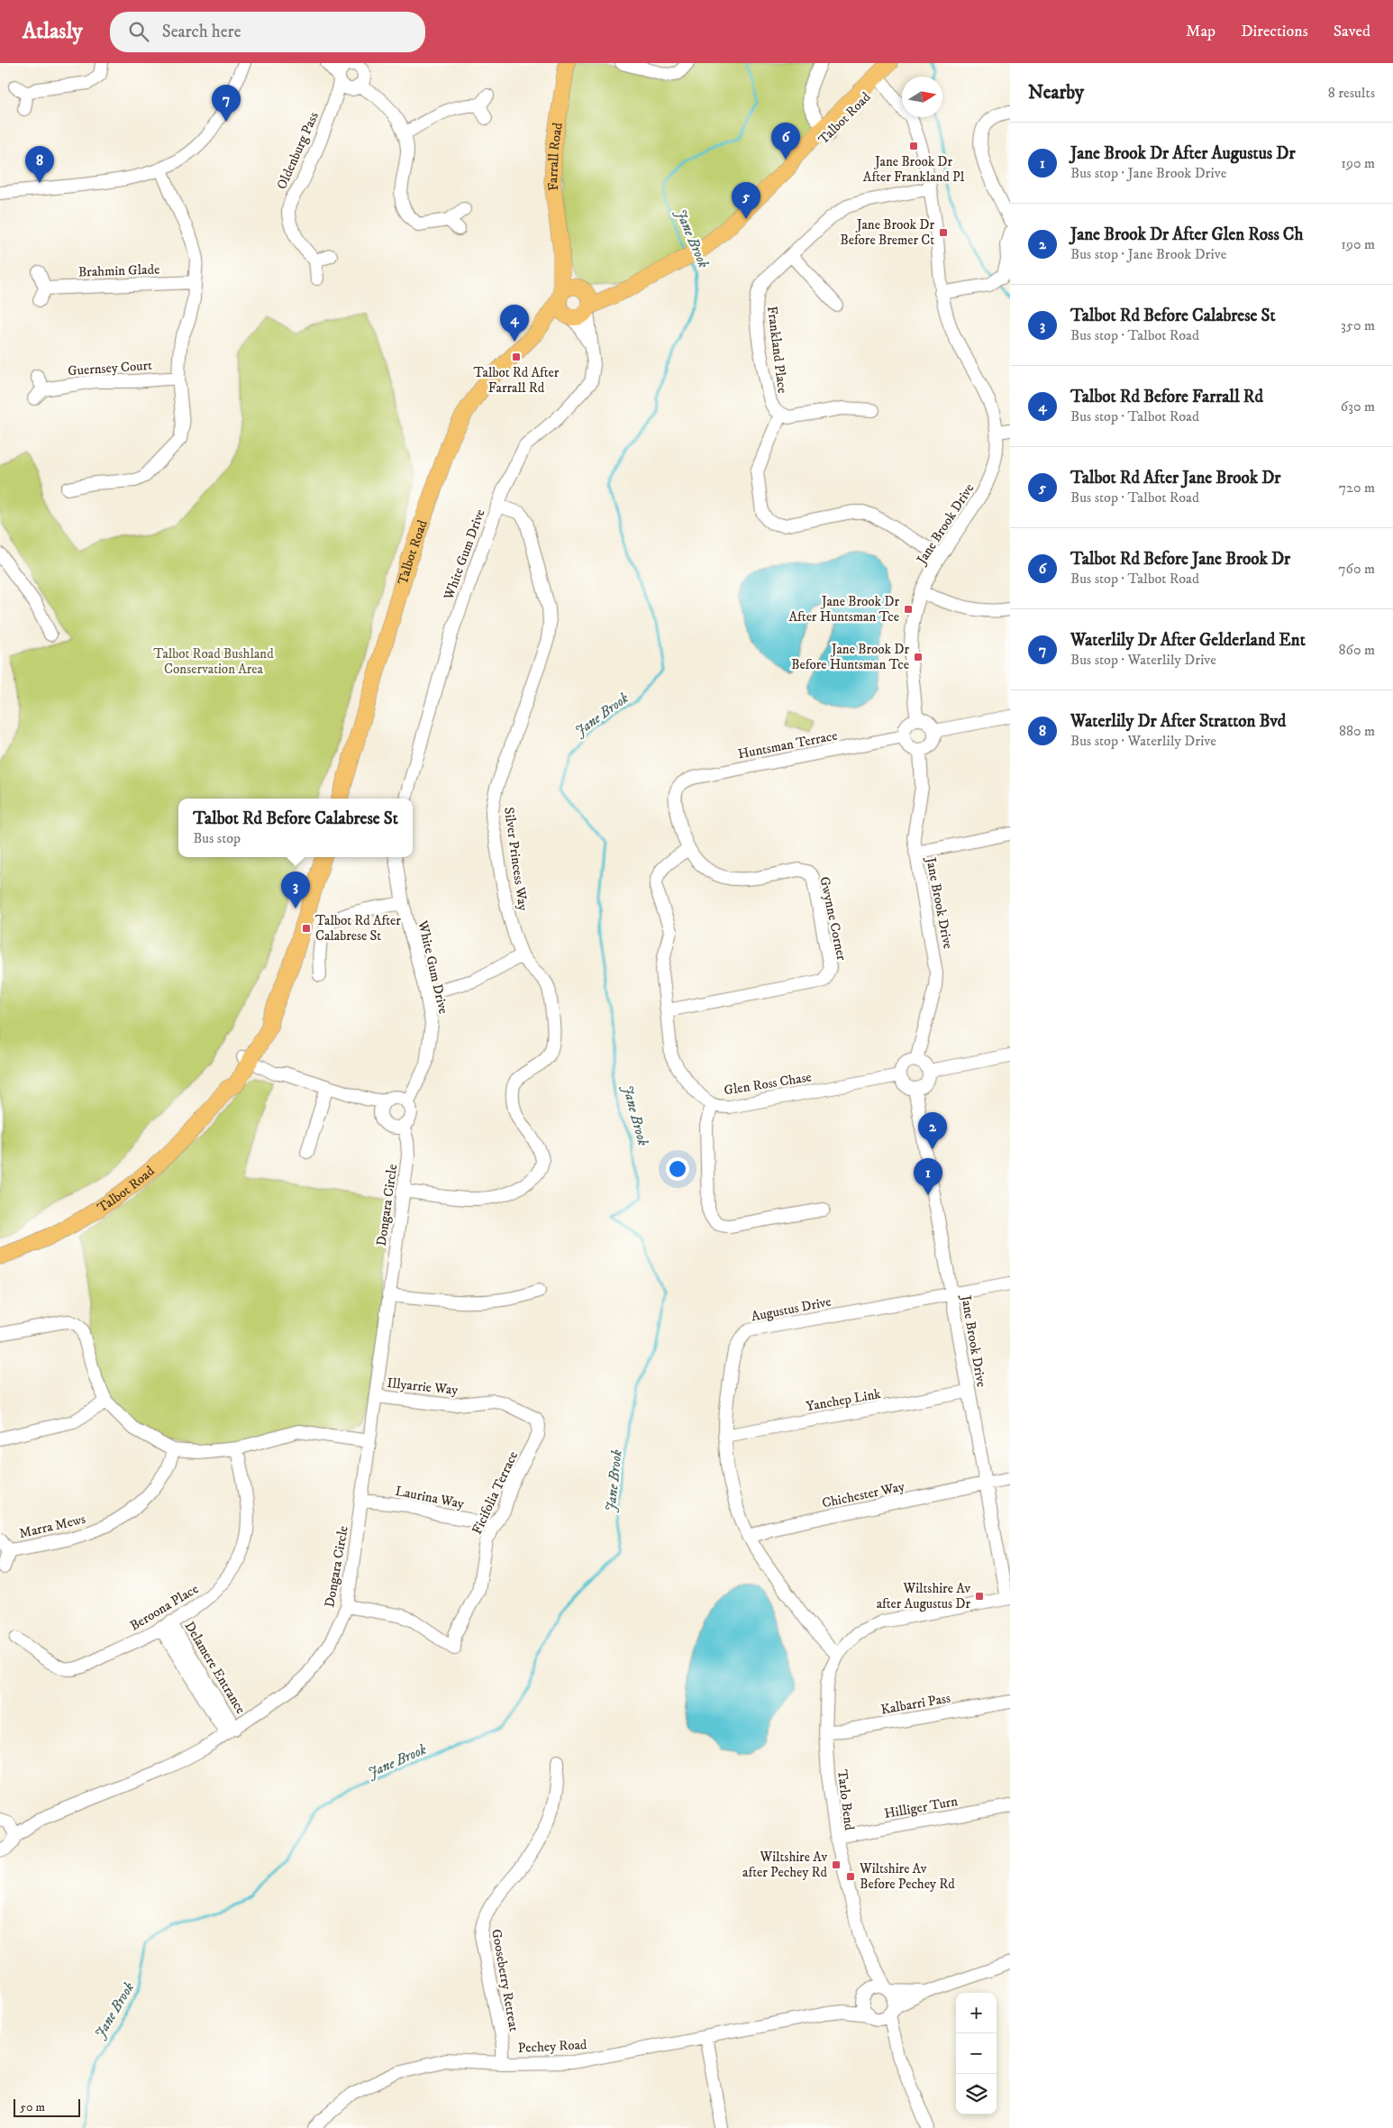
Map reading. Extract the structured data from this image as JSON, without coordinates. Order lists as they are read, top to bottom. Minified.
{"streets":{"main road":["Talbot Road","Farrall Road"],"street":["Oldenburg Pass","Brahmin Glade","Frankland Place","Guernsey Court","Jane Brook Drive","White Gum Drive","Huntsman Terrace","Silver Princess Way","Gwynne Corner","Glen Ross Chase","Dongara Circle","Augustus Drive","Illyarrie Way","Yanchep Link","Ficifolia Terrace","Chichester Way","Laurina Way","Marra Mews","Beroona Place","Delamere Entrance","Kalbarri Pass","Tarlo Bend","Hilliger Turn","Gooseberry Retreat","Pechey Road"]},"crossings":[["Talbot Road","Farrall Road"],["Talbot Road","Jane Brook Drive"],["Talbot Road","White Gum Drive"],["Farrall Road","White Gum Drive"],["Frankland Place","Jane Brook Drive"],["Jane Brook Drive","Huntsman Terrace"],["Jane Brook Drive","Glen Ross Chase"],["Jane Brook Drive","Augustus Drive"],["Jane Brook Drive","Yanchep Link"],["Jane Brook Drive","Chichester Way"],["Jane Brook Drive","Tarlo Bend"],["White Gum Drive","Silver Princess Way"],["White Gum Drive","Dongara Circle"],["Huntsman Terrace","Gwynne Corner"],["Silver Princess Way","Dongara Circle"],["Gwynne Corner","Glen Ross Chase"],["Dongara Circle","Illyarrie Way"],["Dongara Circle","Ficifolia Terrace"],["Dongara Circle","Laurina Way"],["Dongara Circle","Delamere Entrance"],["Augustus Drive","Yanchep Link"],["Augustus Drive","Chichester Way"],["Augustus Drive","Tarlo Bend"],["Illyarrie Way","Ficifolia Terrace"],["Ficifolia Terrace","Laurina Way"],["Beroona Place","Delamere Entrance"],["Kalbarri Pass","Tarlo Bend"],["Tarlo Bend","Hilliger Turn"],["Tarlo Bend","Pechey Road"],["Gooseberry Retreat","Pechey Road"]],"water":["Jane Brook"],"parks":["Talbot Road Bushland Conservation Area"],"places":{"transit":["Jane Brook Dr After Frankland Pl","Jane Brook Dr Before Bremer Ct","Talbot Rd After Farrall Rd","Jane Brook Dr After Huntsman Tce","Jane Brook Dr Before Huntsman Tce","Talbot Rd After Calabrese St","Wiltshire Av after Augustus Dr","Wiltshire Av after Pechey Rd","Wiltshire Av Before Pechey Rd"]},"scale_bar":"50 m","north":"right","page":{"header":"Atlasly","search":"Search here","nav":["Map","Directions","Saved"],"heading":["Nearby","8 results"],"pins":["7","6","8","5","4","3","2","1"],"list":[{"mark":"1","name":"Jane Brook Dr After Augustus Dr","note":"Bus stop · Jane Brook Drive","value":"190 m"},{"mark":"2","name":"Jane Brook Dr After Glen Ross Ch","note":"Bus stop · Jane Brook Drive","value":"190 m"},{"mark":"3","name":"Talbot Rd Before Calabrese St","note":"Bus stop · Talbot Road","value":"350 m"},{"mark":"4","name":"Talbot Rd Before Farrall Rd","note":"Bus stop · Talbot Road","value":"630 m"},{"mark":"5","name":"Talbot Rd After Jane Brook Dr","note":"Bus stop · Talbot Road","value":"720 m"},{"mark":"6","name":"Talbot Rd Before Jane Brook Dr","note":"Bus stop · Talbot Road","value":"760 m"},{"mark":"7","name":"Waterlily Dr After Gelderland Ent","note":"Bus stop · Waterlily Drive","value":"860 m"},{"mark":"8","name":"Waterlily Dr After Stratton Bvd","note":"Bus stop · Waterlily Drive","value":"880 m"}],"popup":["Talbot Rd Before Calabrese St","Bus stop"],"map_buttons":["+","−"],"scale":"50 m"}}
